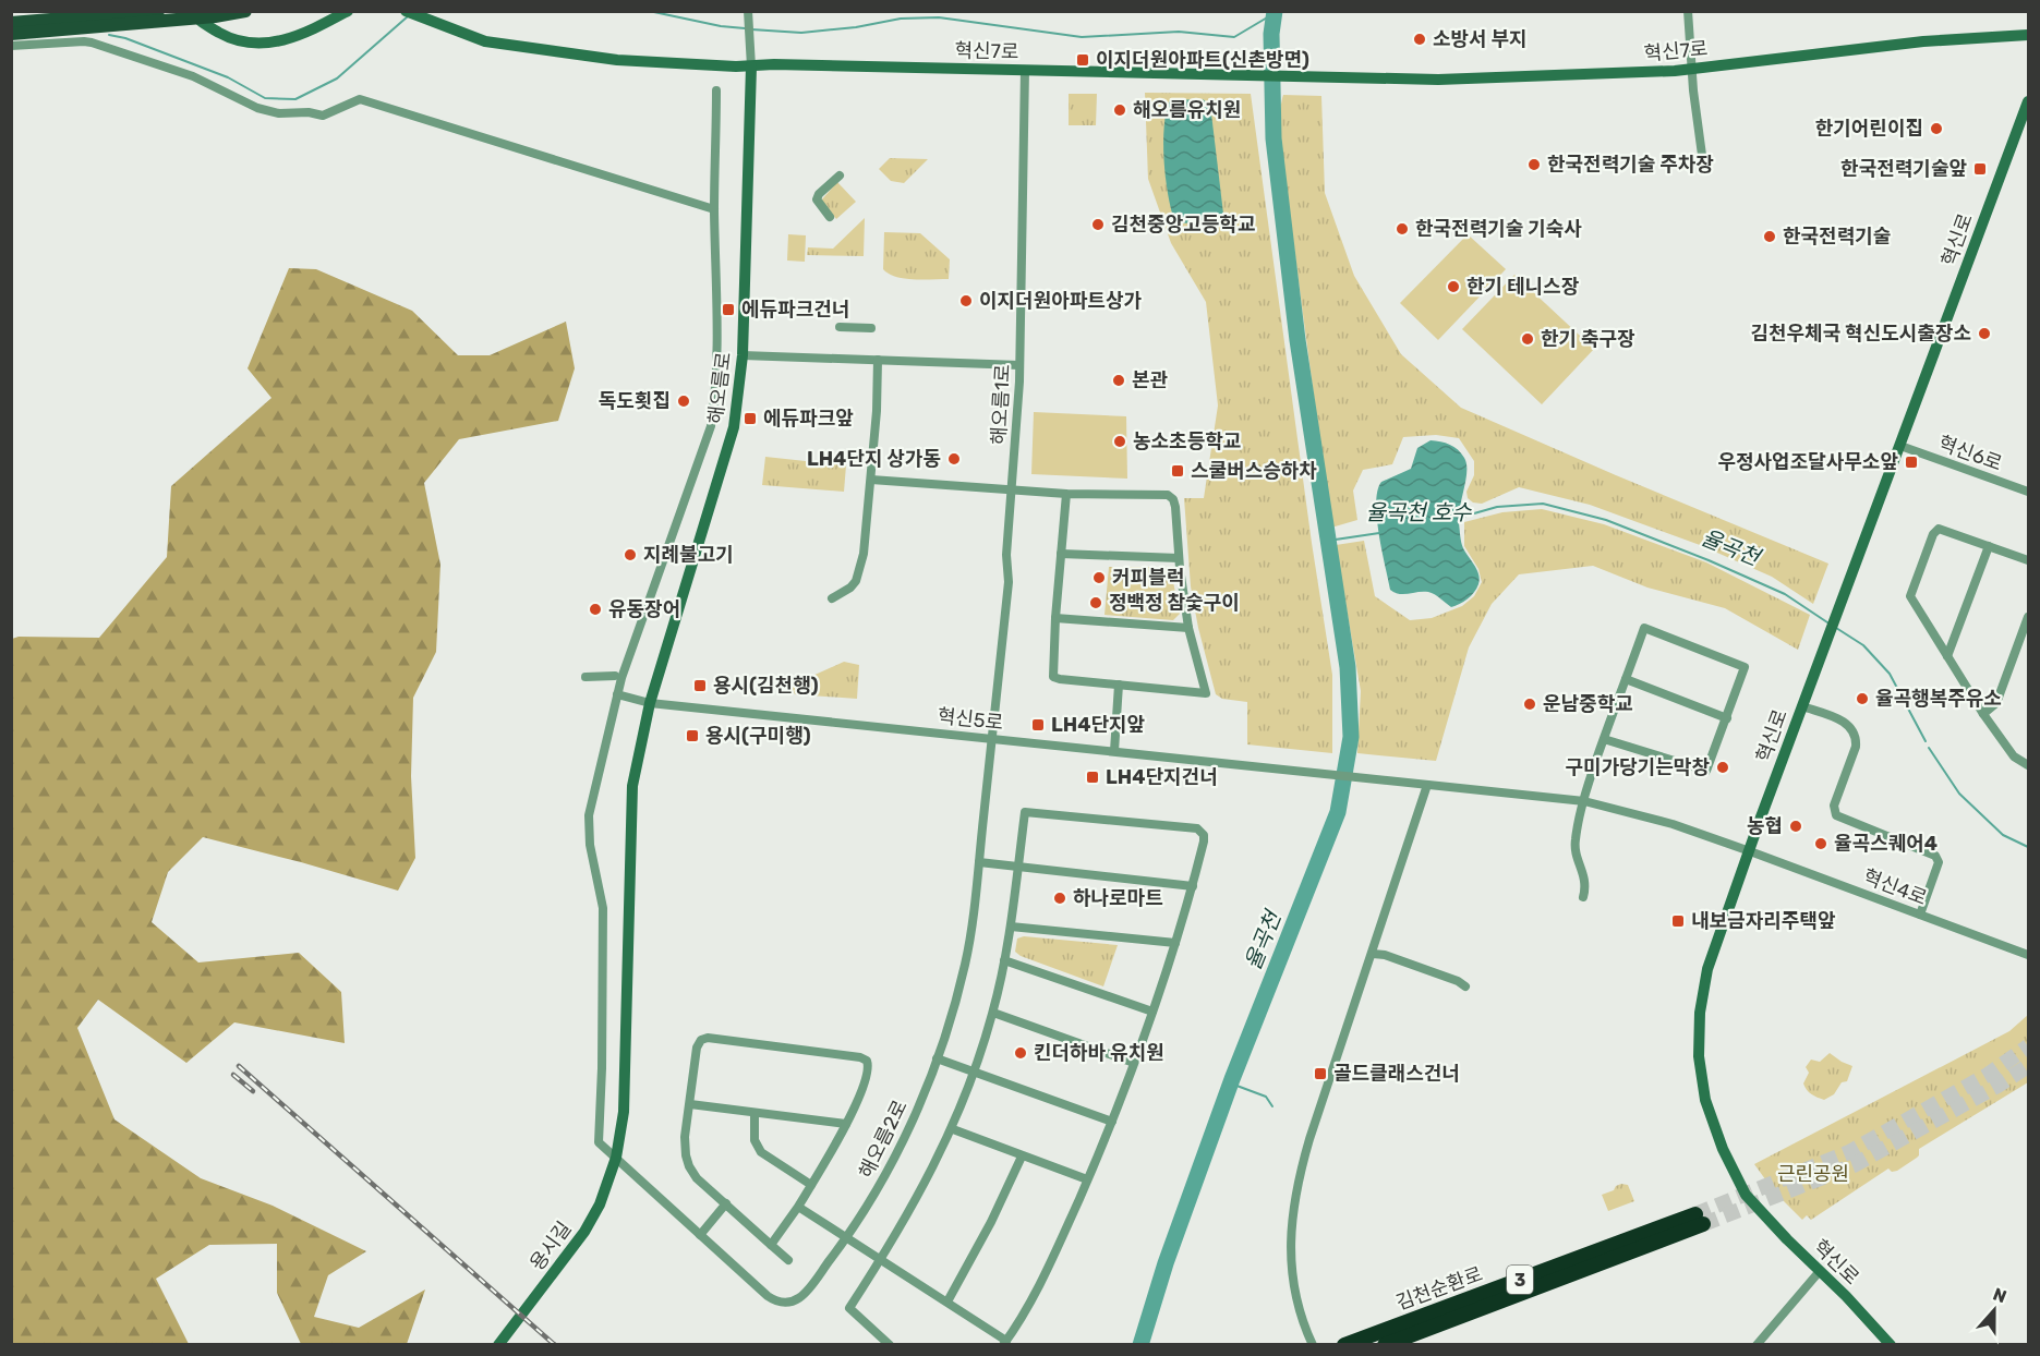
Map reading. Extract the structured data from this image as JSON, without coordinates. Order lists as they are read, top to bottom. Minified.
{"streets":{"highway":["3","김천순환로"],"street":["혁신7로","혁신로","해오름로","해오름1로","혁신6로","혁신5로","혁신4로","해오름2로","용시길"]},"crossings":[["혁신7로","해오름로"],["혁신7로","해오름1로"],["혁신로","혁신6로"],["혁신로","혁신4로"],["해오름로","혁신5로"],["해오름로","해오름2로"],["해오름로","용시길"],["해오름1로","혁신5로"],["해오름1로","해오름2로"],["혁신5로","혁신4로"],["혁신5로","해오름2로"],["해오름2로","용시길"]],"water":["율곡천 호수","율곡천"],"parks":["근린공원"],"places":{"other":["소방서 부지","해오름유치원","한기어린이집","한국전력기술 주차장","김천중앙고등학교","한국전력기술 기숙사","한국전력기술","한기 테니스장","이지더원아파트상가","김천우체국 혁신도시출장소","한기 축구장","본관","독도횟집","농소초등학교","LH4단지 상가동","지례불고기","커피블럭","정백정 참숯구이","유동장어","율곡행복주유소","운남중학교","구미가당기는막창","농협","율곡스퀘어4","하나로마트","킨더하바 유치원"],"transit":["이지더원아파트(신촌방면)","한국전력기술앞","에듀파크건너","에듀파크앞","우정사업조달사무소앞","스쿨버스승하차","용시(김천행)","LH4단지앞","용시(구미행)","LH4단지건너","내보금자리주택앞","골드클래스건너"]},"north":"top"}
